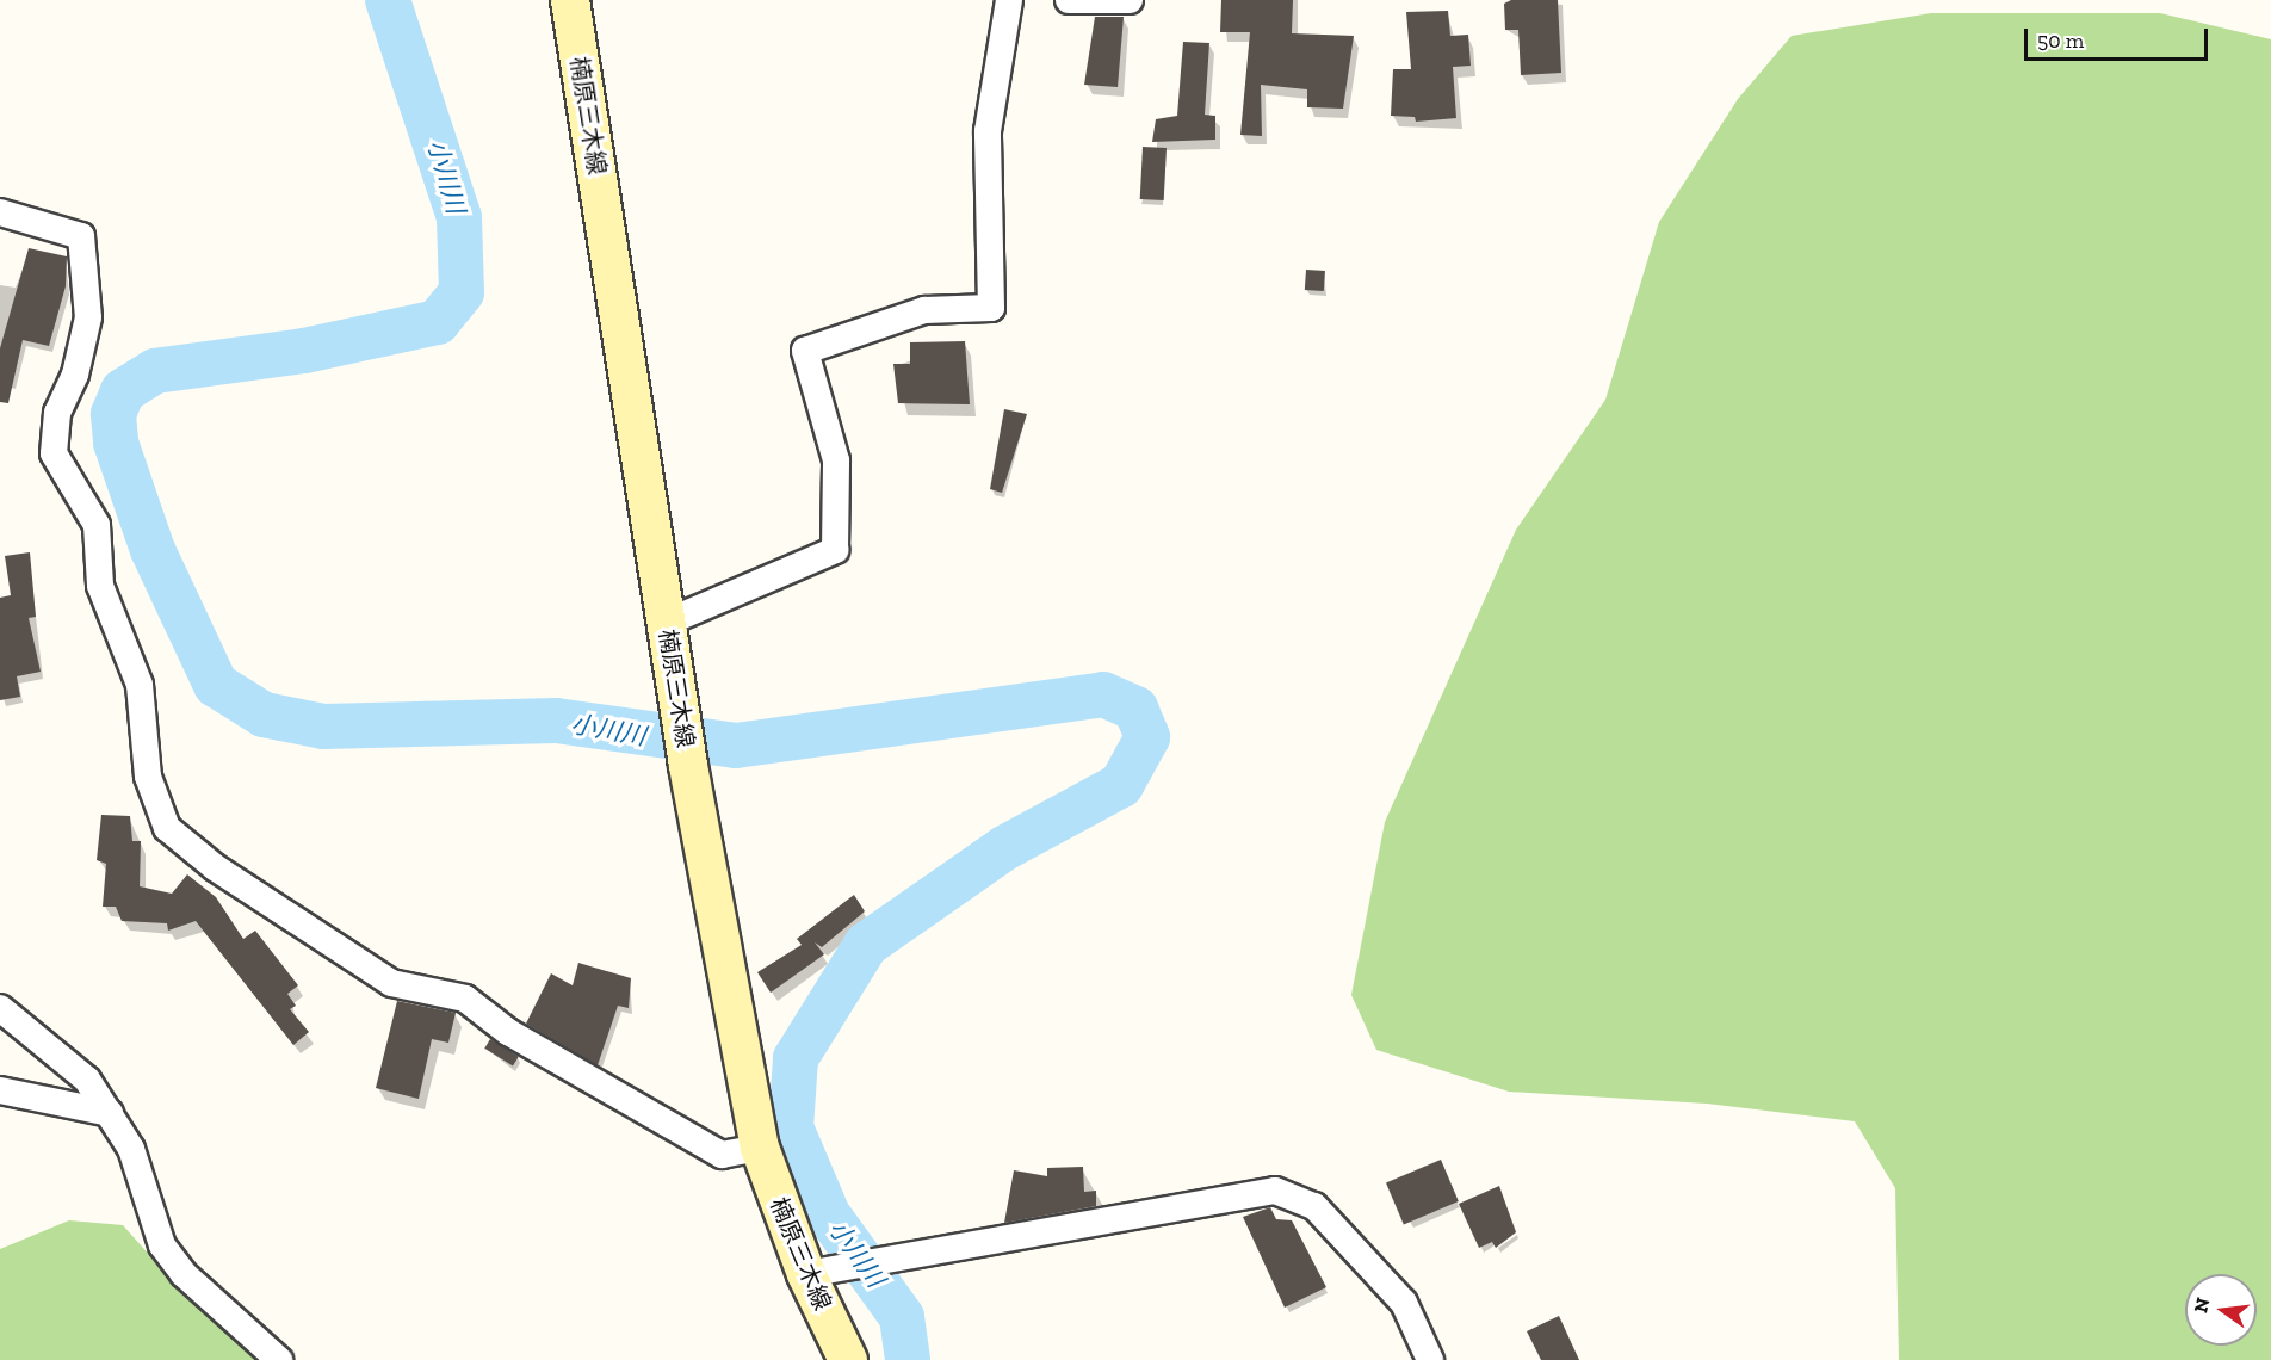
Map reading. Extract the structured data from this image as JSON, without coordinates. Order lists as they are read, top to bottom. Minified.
{"streets":{"main road":["楠原三木線"]},"water":["小川川"],"scale_bar":"50 m","north":"left"}
